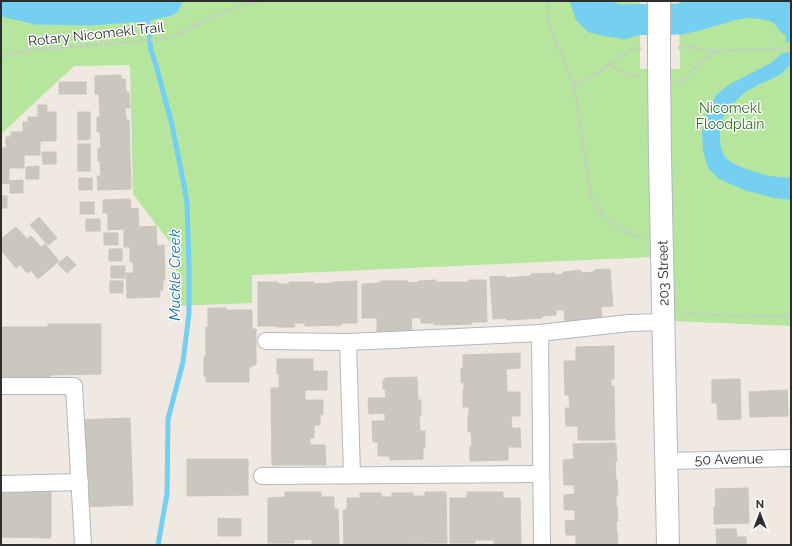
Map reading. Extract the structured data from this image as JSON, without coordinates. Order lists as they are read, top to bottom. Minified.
{"streets":{"main road":["203 Street"],"street":["50 Avenue"],"path":["Rotary Nicomekl Trail"]},"crossings":[["203 Street","50 Avenue"]],"water":["Muckle Creek"],"parks":["Nicomekl Floodplain"],"north":"top"}
